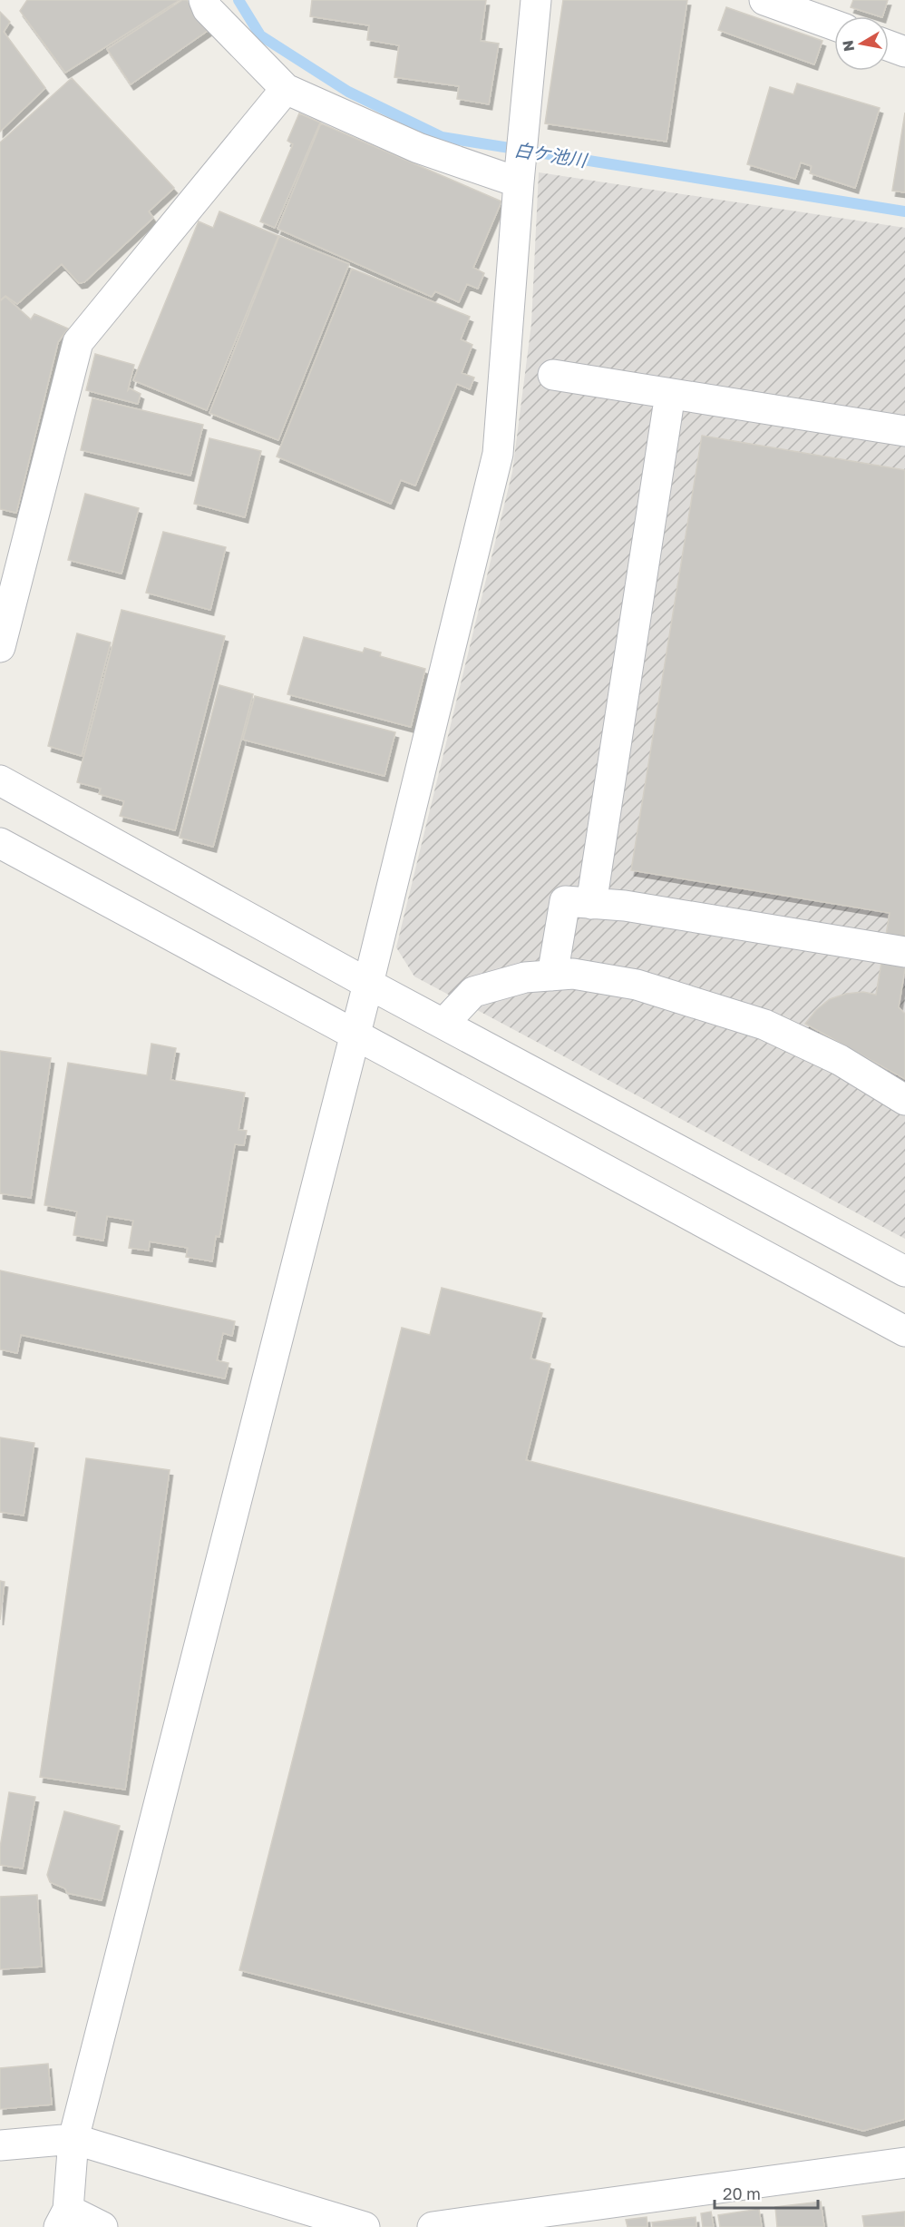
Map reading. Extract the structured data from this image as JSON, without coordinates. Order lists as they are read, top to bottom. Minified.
{"water":["白ケ池川"],"scale_bar":"20 m","north":"left"}
